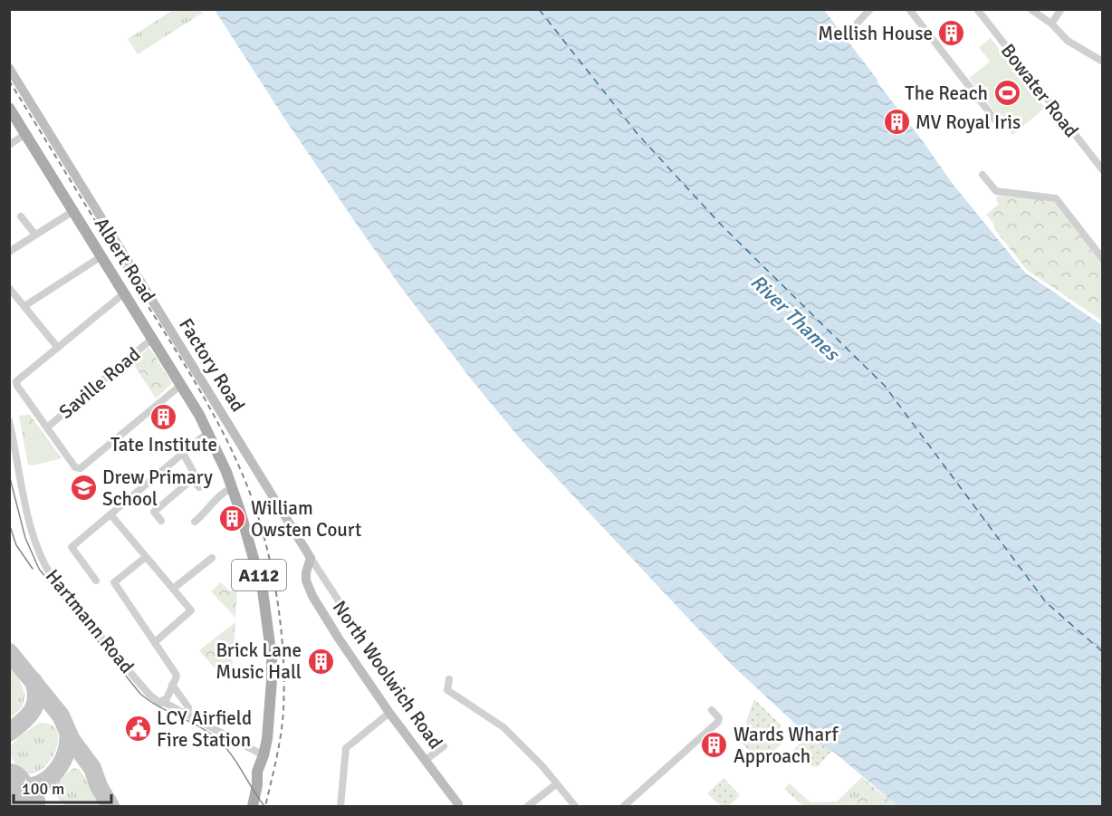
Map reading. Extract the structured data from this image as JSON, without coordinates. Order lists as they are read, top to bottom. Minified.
{"streets":{"main road":["Albert Road","A112"],"street":["Bowater Road","Factory Road","Saville Road","Hartmann Road","North Woolwich Road"]},"crossings":[["Albert Road","Saville Road"],["Albert Road","A112"],["Factory Road","North Woolwich Road"],["A112","Hartmann Road"]],"water":["River Thames"],"places":{"building":["Mellish House","MV Royal Iris","Tate Institute","William Owsten Court","Brick Lane Music Hall","Wards Wharf Approach"],"sports":["The Reach"],"school or university":["Drew Primary School"],"public building":["LCY Airfield Fire Station"]},"scale_bar":"100 m"}
